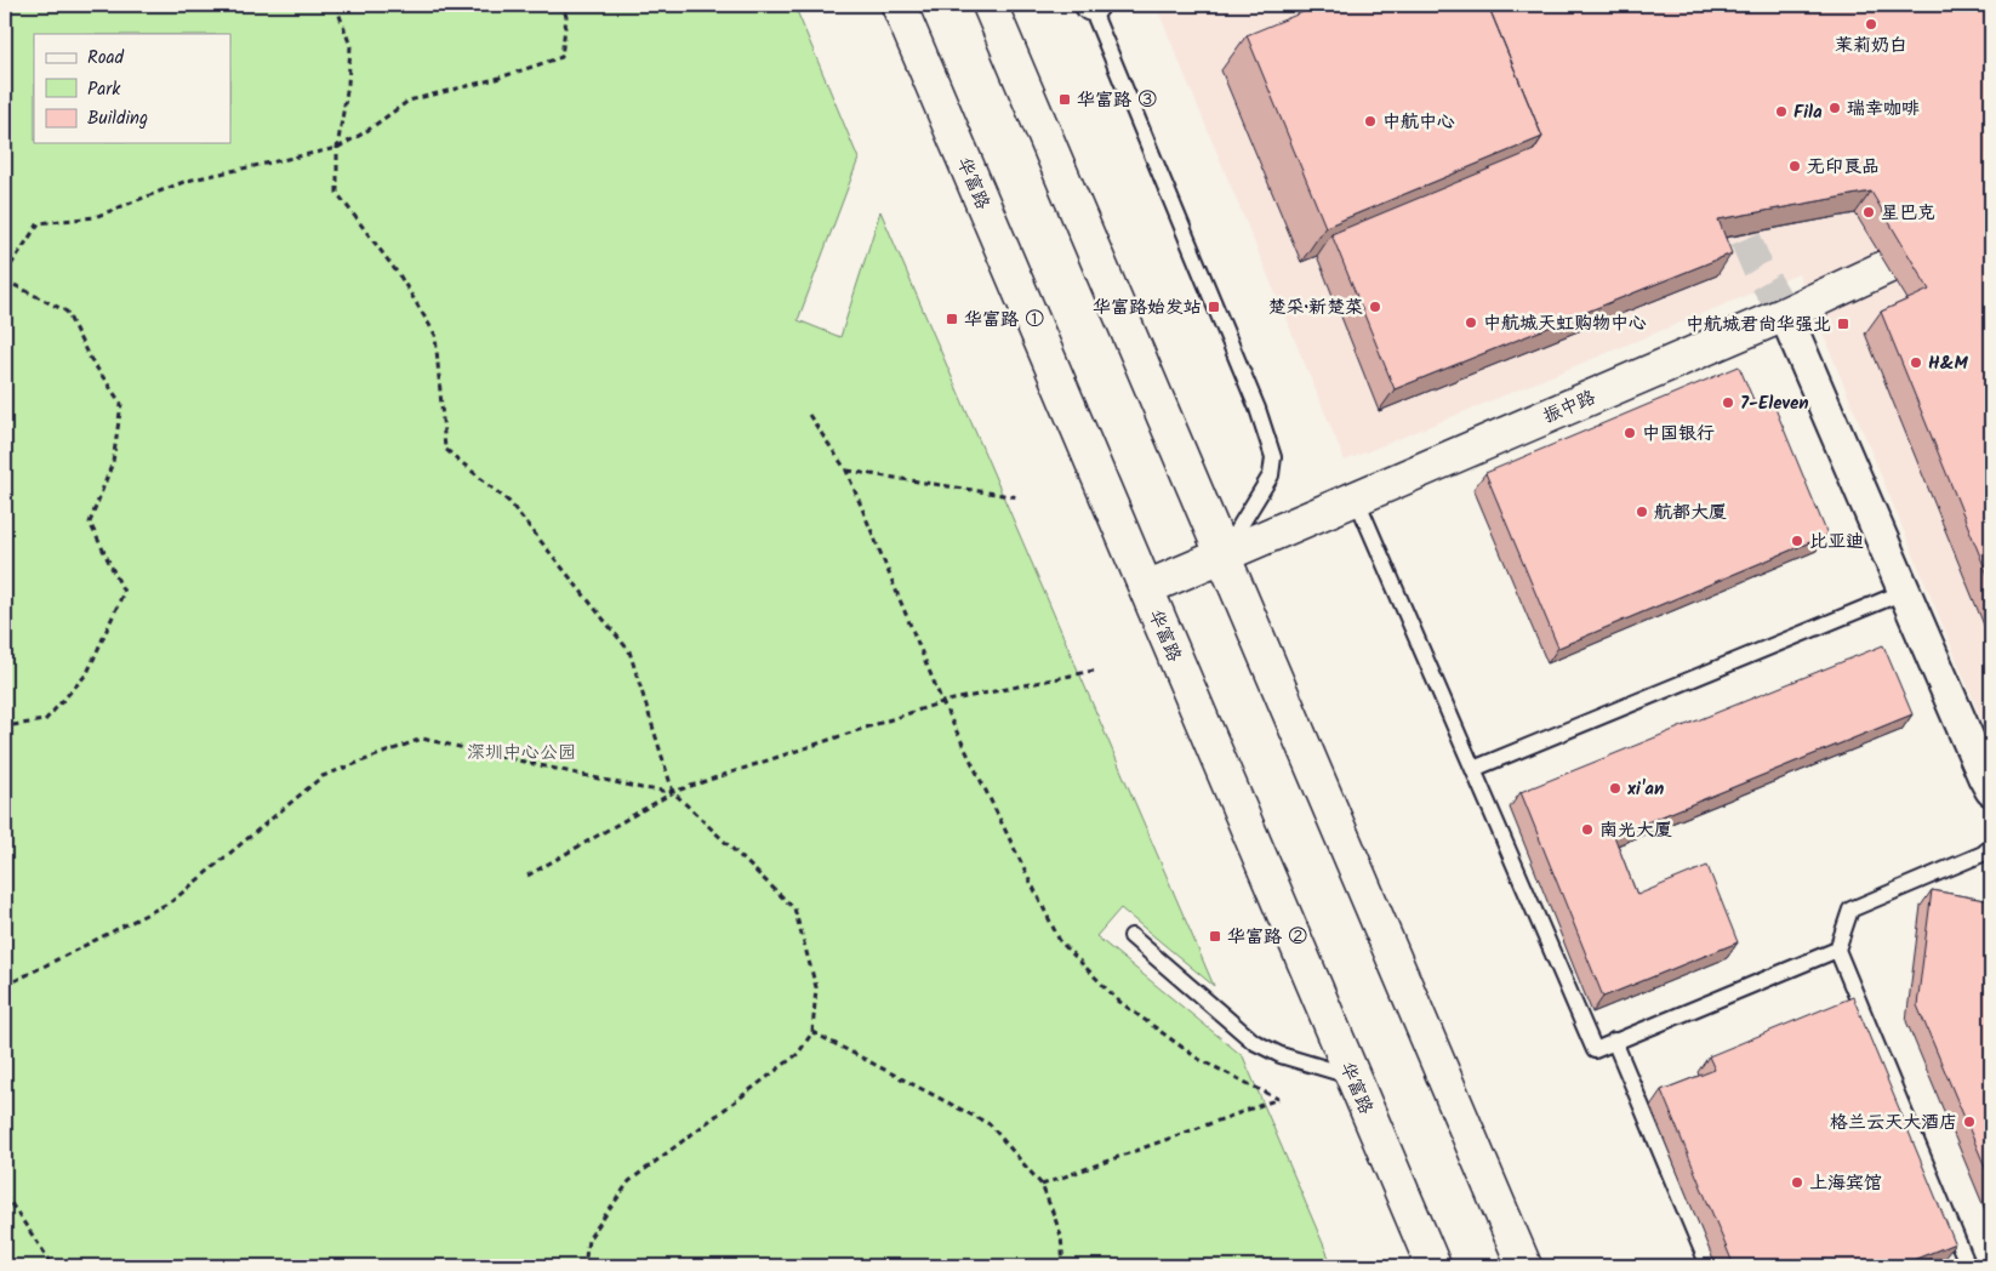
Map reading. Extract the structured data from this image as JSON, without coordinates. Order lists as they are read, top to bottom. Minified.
{"streets":{"main road":["华富路","振中路"]},"crossings":[["华富路","振中路"]],"parks":["深圳中心公园"],"places":{"other":["茉莉奶白","瑞幸咖啡","Fila","中航中心","无印良品","星巴克","楚采·新楚菜","中航城天虹购物中心","H&M","7-Eleven","中国银行","航都大厦","比亚迪","xi'an","南光大厦","格兰云天大酒店","上海宾馆"],"transit":["华富路 ③","华富路始发站","华富路 ①","中航城君尚华强北","华富路 ②"]},"legend":["Road","Park","Building"]}
